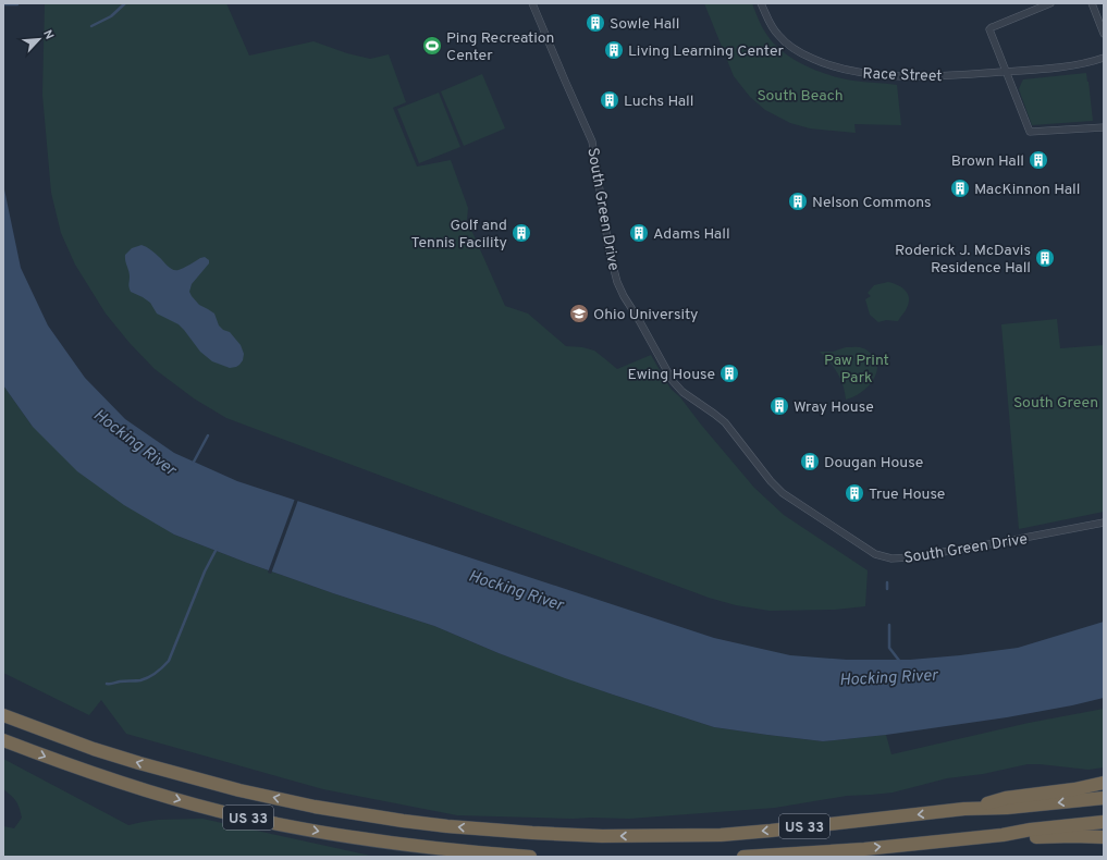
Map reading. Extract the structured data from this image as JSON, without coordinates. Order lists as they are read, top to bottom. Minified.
{"streets":{"highway":["US 33"],"street":["Race Street","South Green Drive"]},"water":["Hocking River"],"parks":["South Beach","Paw Print Park","South Green"],"places":{"building":["Sowle Hall","Living Learning Center","Luchs Hall","Brown Hall","MacKinnon Hall","Nelson Commons","Golf and Tennis Facility","Adams Hall","Roderick J. McDavis Residence Hall","Ewing House","Wray House","Dougan House","True House"],"sports":["Ping Recreation Center"],"school or university":["Ohio University"]},"north":"top right"}
